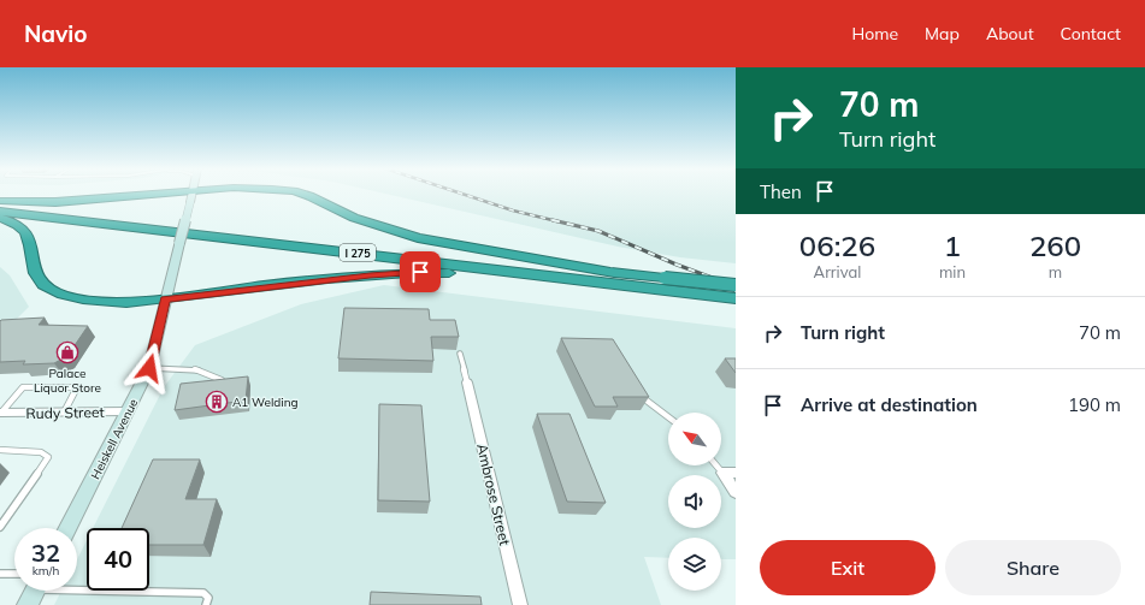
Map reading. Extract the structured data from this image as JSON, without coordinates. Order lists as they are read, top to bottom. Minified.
{"streets":{"highway":["I 275"],"street":["Rudy Street","Heiskell Avenue","Ambrose Street"]},"crossings":[["Rudy Street","Heiskell Avenue"]],"places":{"shop":["Palace Liquor Store"],"building":["A1 Welding"]},"north":"top left","page":{"header":"Navio","nav":["Home","Map","About","Contact"],"turn":["70 m","Turn right"],"then":"Then","eta":["06:26","Arrival","1","min","260","m"],"list":[{"name":"Turn right","value":"70 m"},{"name":"Arrive at destination","value":"190 m"}],"speed":"32 km/h","limit":"40","buttons":["Exit","Share"]}}
